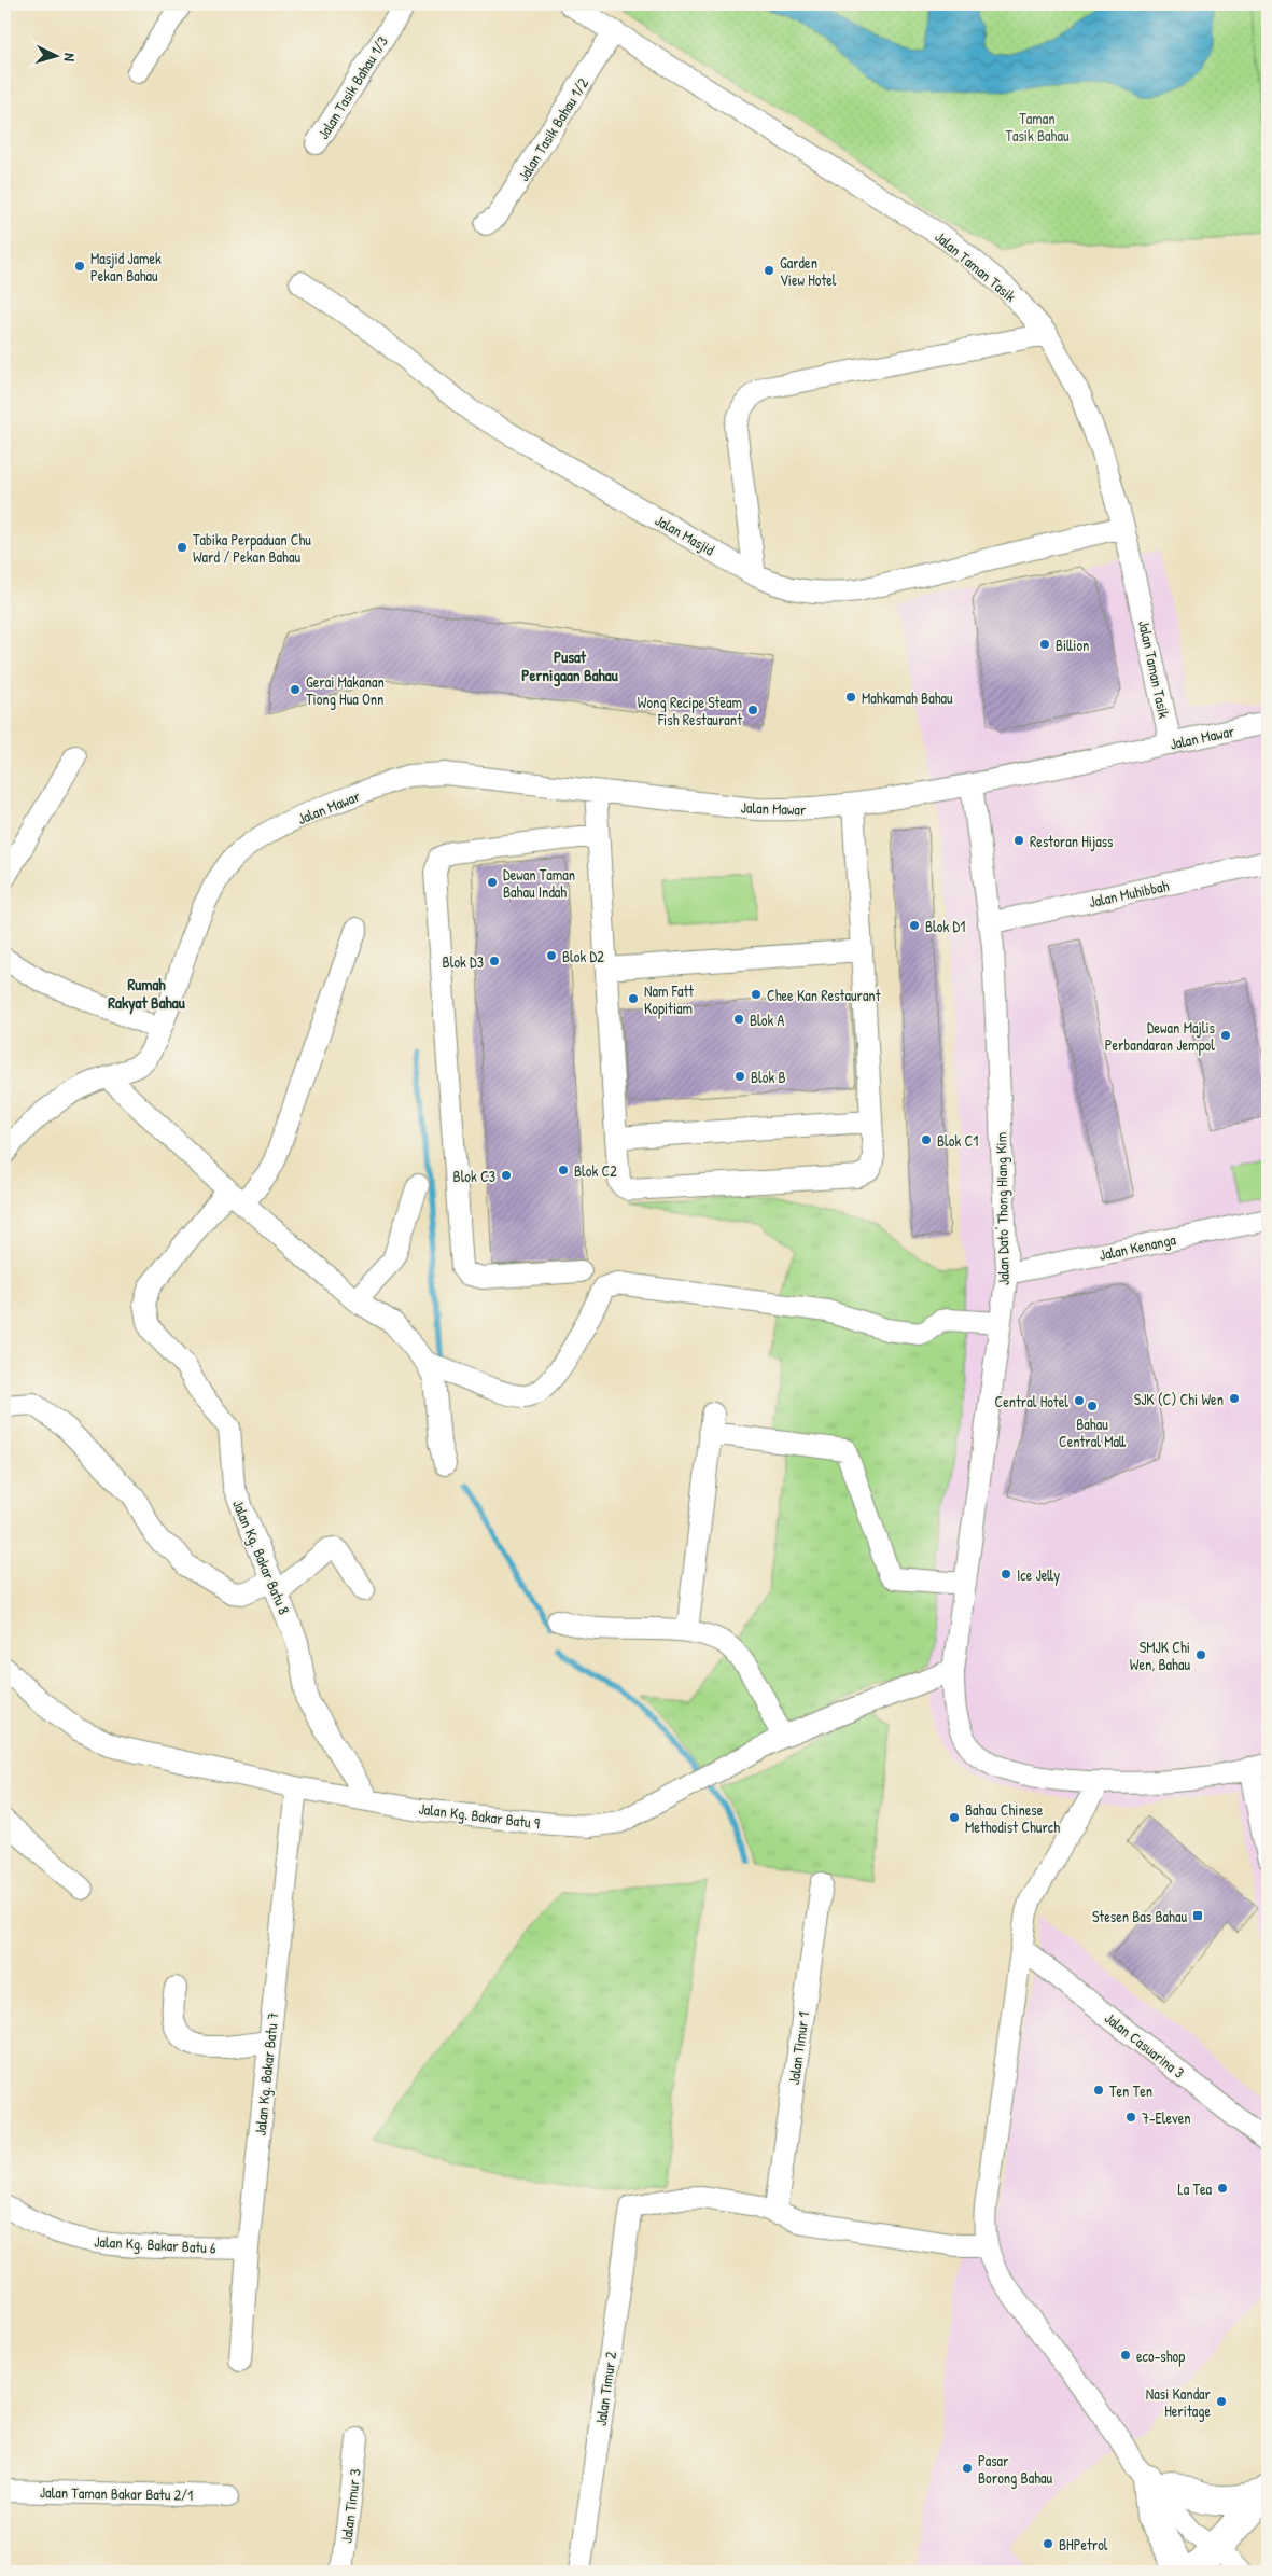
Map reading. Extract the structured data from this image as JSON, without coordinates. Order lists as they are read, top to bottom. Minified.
{"streets":{"street":["Jalan Tasik Bahau 1/3","Jalan Tasik Bahau 1/2","Jalan Taman Tasik","Jalan Masjid","Jalan Mawar","Jalan Muhibbah","Jalan Dato' Thong Hiang Kim","Jalan Kenanga","Jalan Kg. Bakar Batu 8","Jalan Kg. Bakar Batu 9","Jalan Casuarina 3","Jalan Timur 1","Jalan Kg. Bakar Batu 7","Jalan Kg. Bakar Batu 6","Jalan Timur 2","Jalan Taman Bakar Batu 2/1","Jalan Timur 3"]},"crossings":[["Jalan Tasik Bahau 1/2","Jalan Taman Tasik"],["Jalan Taman Tasik","Jalan Masjid"],["Jalan Taman Tasik","Jalan Mawar"],["Jalan Mawar","Jalan Dato' Thong Hiang Kim"],["Jalan Muhibbah","Jalan Dato' Thong Hiang Kim"],["Jalan Dato' Thong Hiang Kim","Jalan Kenanga"],["Jalan Dato' Thong Hiang Kim","Jalan Kg. Bakar Batu 9"],["Jalan Kg. Bakar Batu 8","Jalan Kg. Bakar Batu 9"],["Jalan Kg. Bakar Batu 9","Jalan Kg. Bakar Batu 7"],["Jalan Timur 1","Jalan Timur 2"],["Jalan Kg. Bakar Batu 7","Jalan Kg. Bakar Batu 6"]],"districts":["Pusat Pernigaan Bahau","Rumah Rakyat Bahau"],"parks":["Taman Tasik Bahau"],"places":{"other":["Masjid Jamek Pekan Bahau","Garden View Hotel","Tabika Perpaduan Chu Ward / Pekan Bahau","Billion","Gerai Makanan Tiong Hua Onn","Mahkamah Bahau","Wong Recipe Steam Fish Restaurant","Restoran Hijass","Dewan Taman Bahau Indah","Blok D1","Blok D2","Blok D3","Chee Kan Restaurant","Nam Fatt Kopitiam","Blok A","Dewan Majlis Perbandaran Jempol","Blok B","Blok C1","Blok C2","Blok C3","SJK (C) Chi Wen","Central Hotel","Bahau Central Mall","Ice Jelly","SMJK Chi Wen, Bahau","Bahau Chinese Methodist Church","Ten Ten","7-Eleven","La Tea","eco-shop","Nasi Kandar Heritage","Pasar Borong Bahau","BHPetrol"],"transit":["Stesen Bas Bahau"]},"north":"right"}
